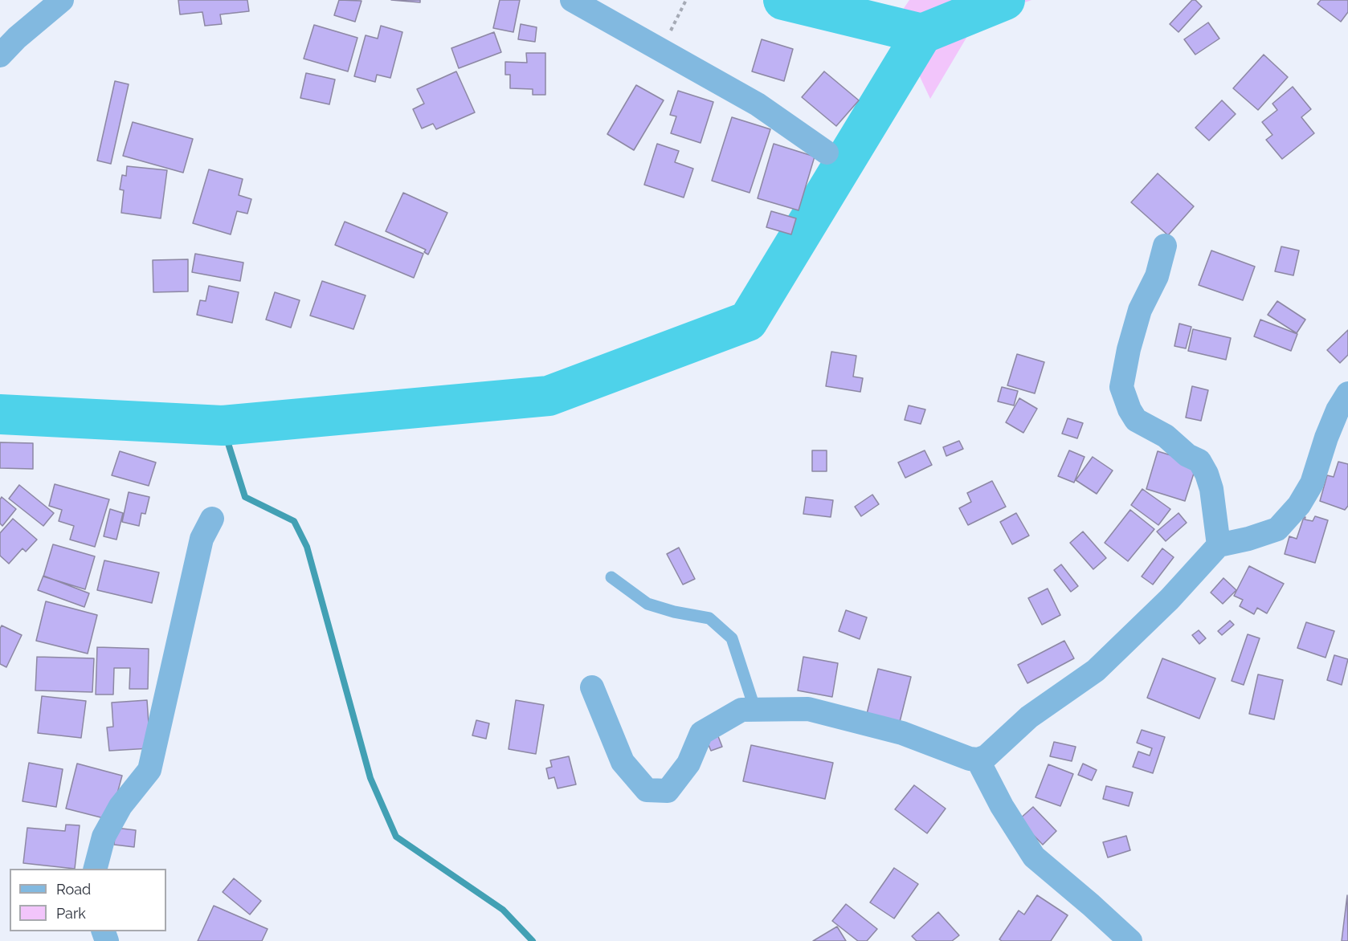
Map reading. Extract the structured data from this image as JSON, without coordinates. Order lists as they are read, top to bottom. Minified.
{"legend":["Road","Park"]}
